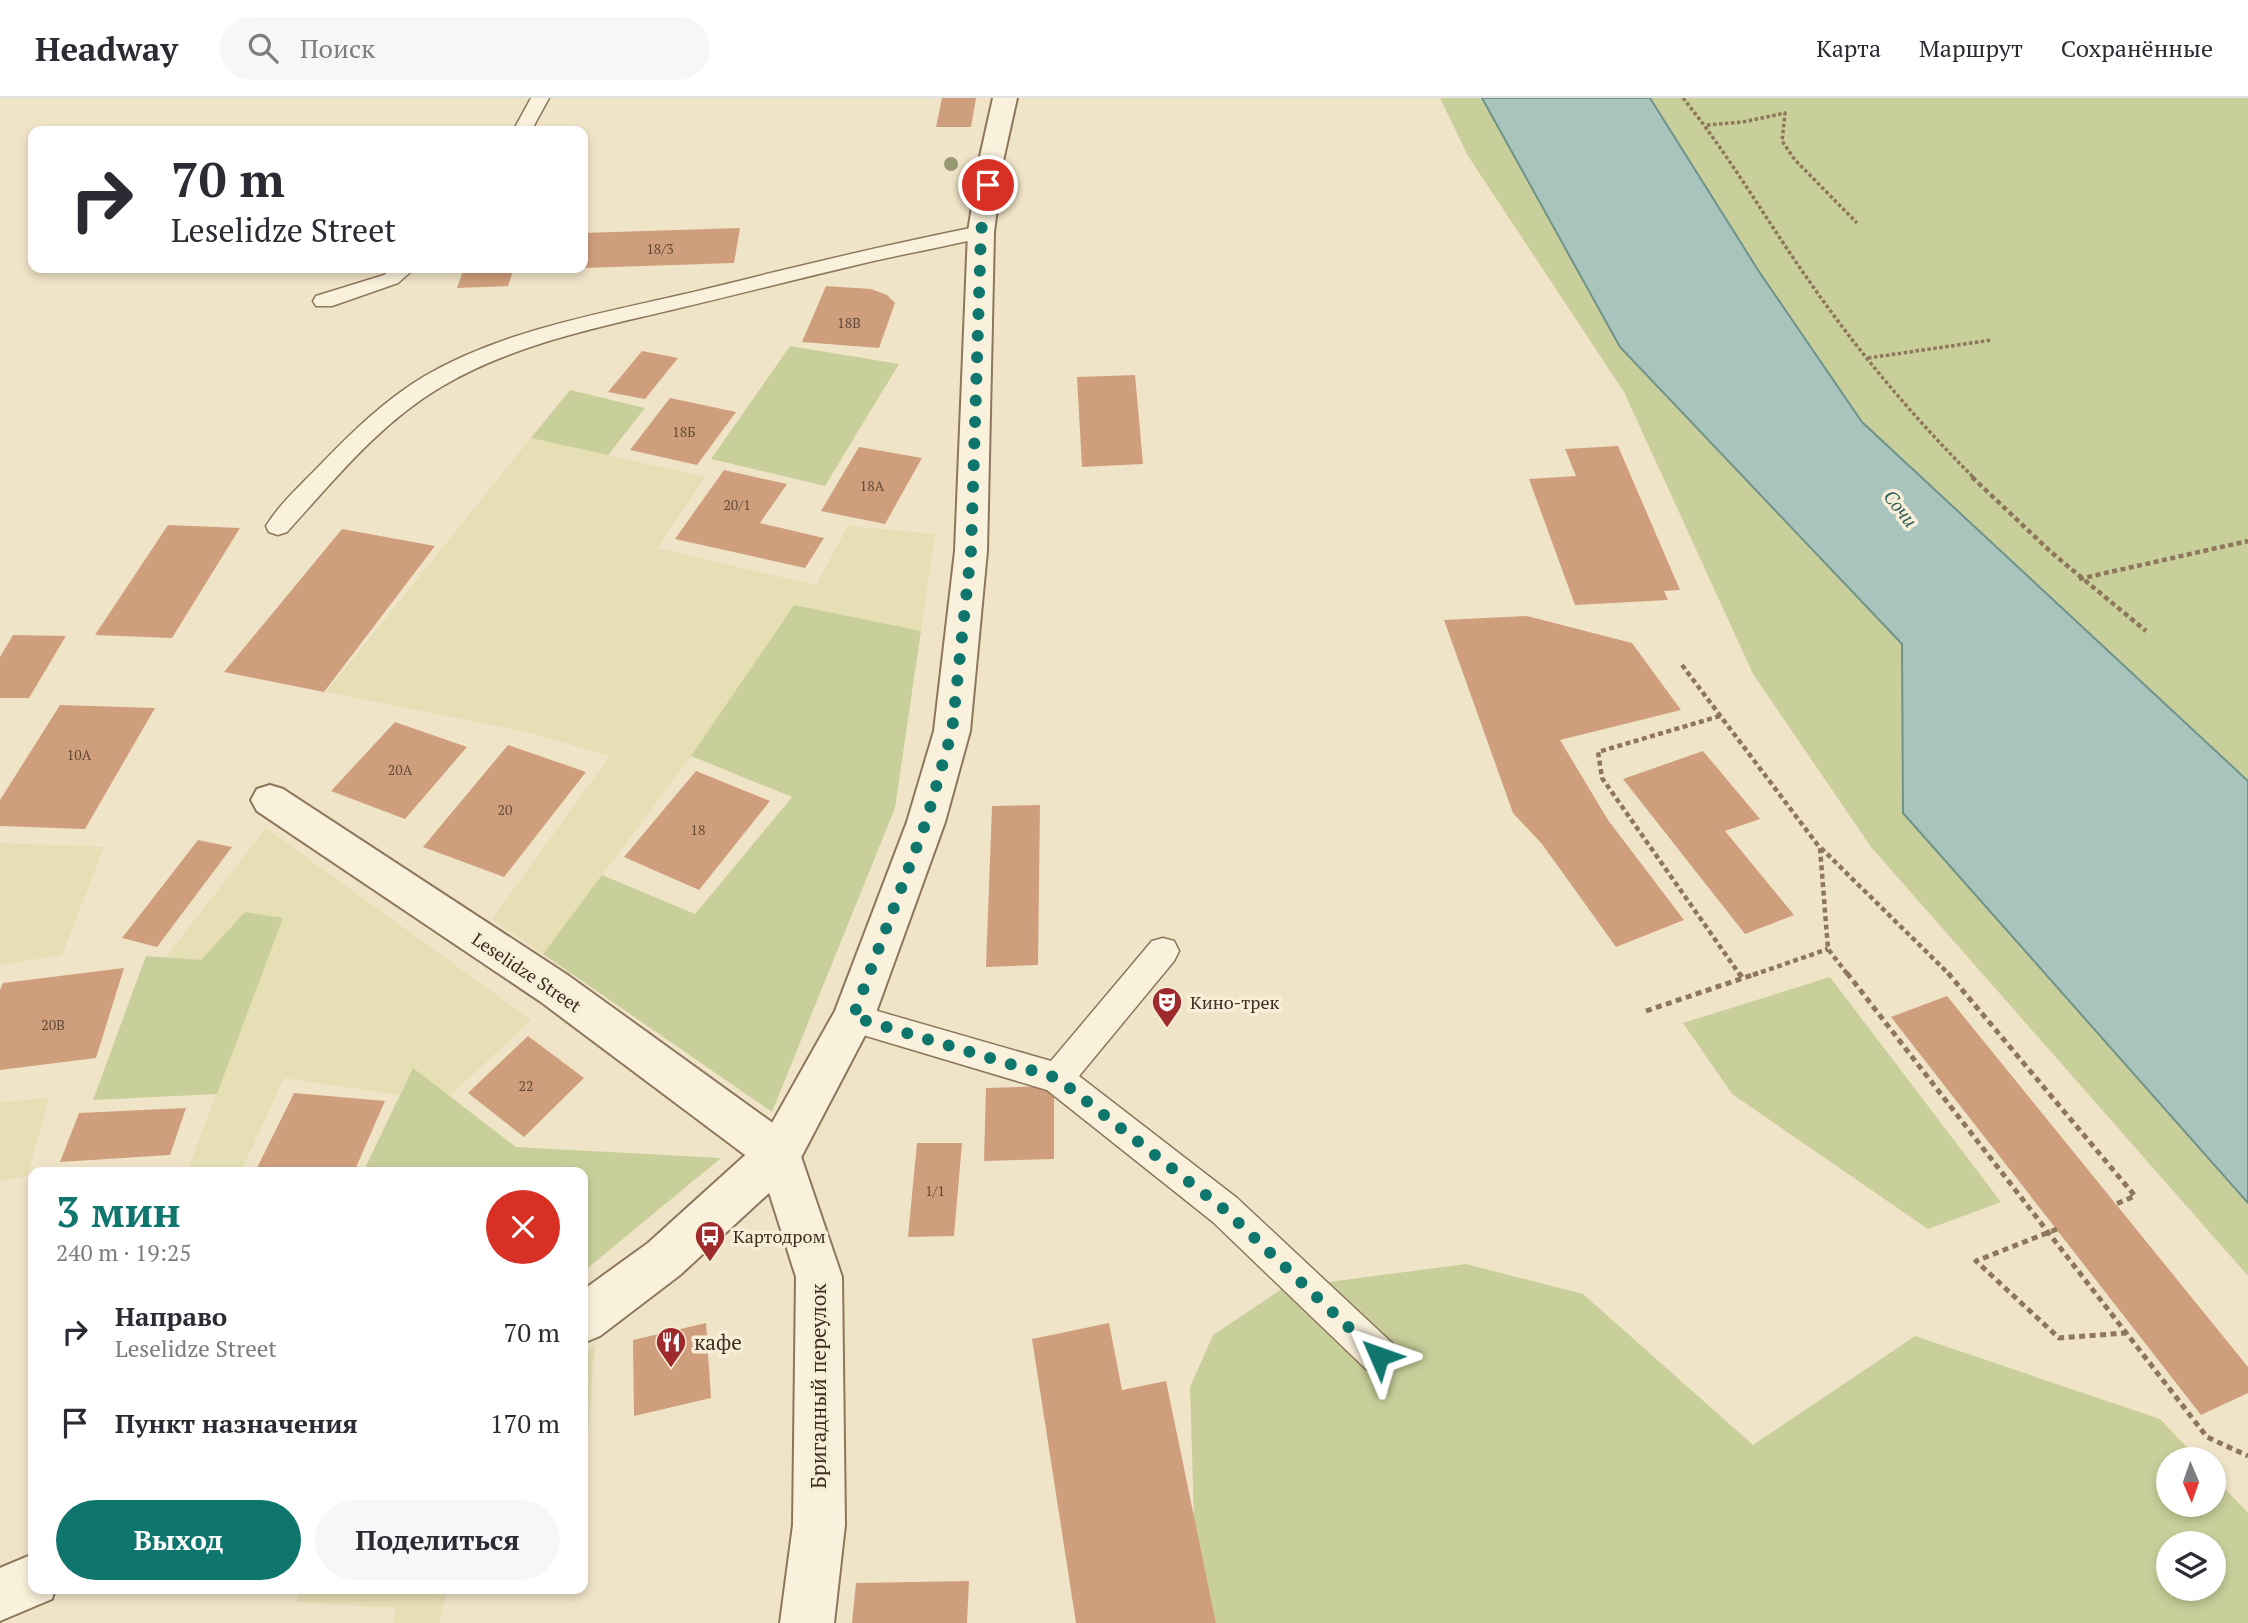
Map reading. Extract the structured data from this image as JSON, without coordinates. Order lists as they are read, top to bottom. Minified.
{"streets":{"street":["Leselidze Street","Бригадный переулок"]},"crossings":[["Leselidze Street","Бригадный переулок"]],"water":["Сочи"],"places":{"theatre":["Кино-трек"],"bus stop":["Картодром"],"restaurant":["кафе"]},"house_numbers":["18/3","18В","18Б","18А","20/1","10А","20А","20","18","20В","22","1/1"],"north":"bottom","page":{"header":"Headway","search":"Поиск","nav":["Карта","Маршрут","Сохранённые"],"turn":["70 m","Leselidze Street"],"heading":["3 мин","240 m · 19:25"],"list":[{"name":"Направо","note":"Leselidze Street","value":"70 m"},{"name":"Пункт назначения","value":"170 m"}],"buttons":["Выход","Поделиться"]}}
